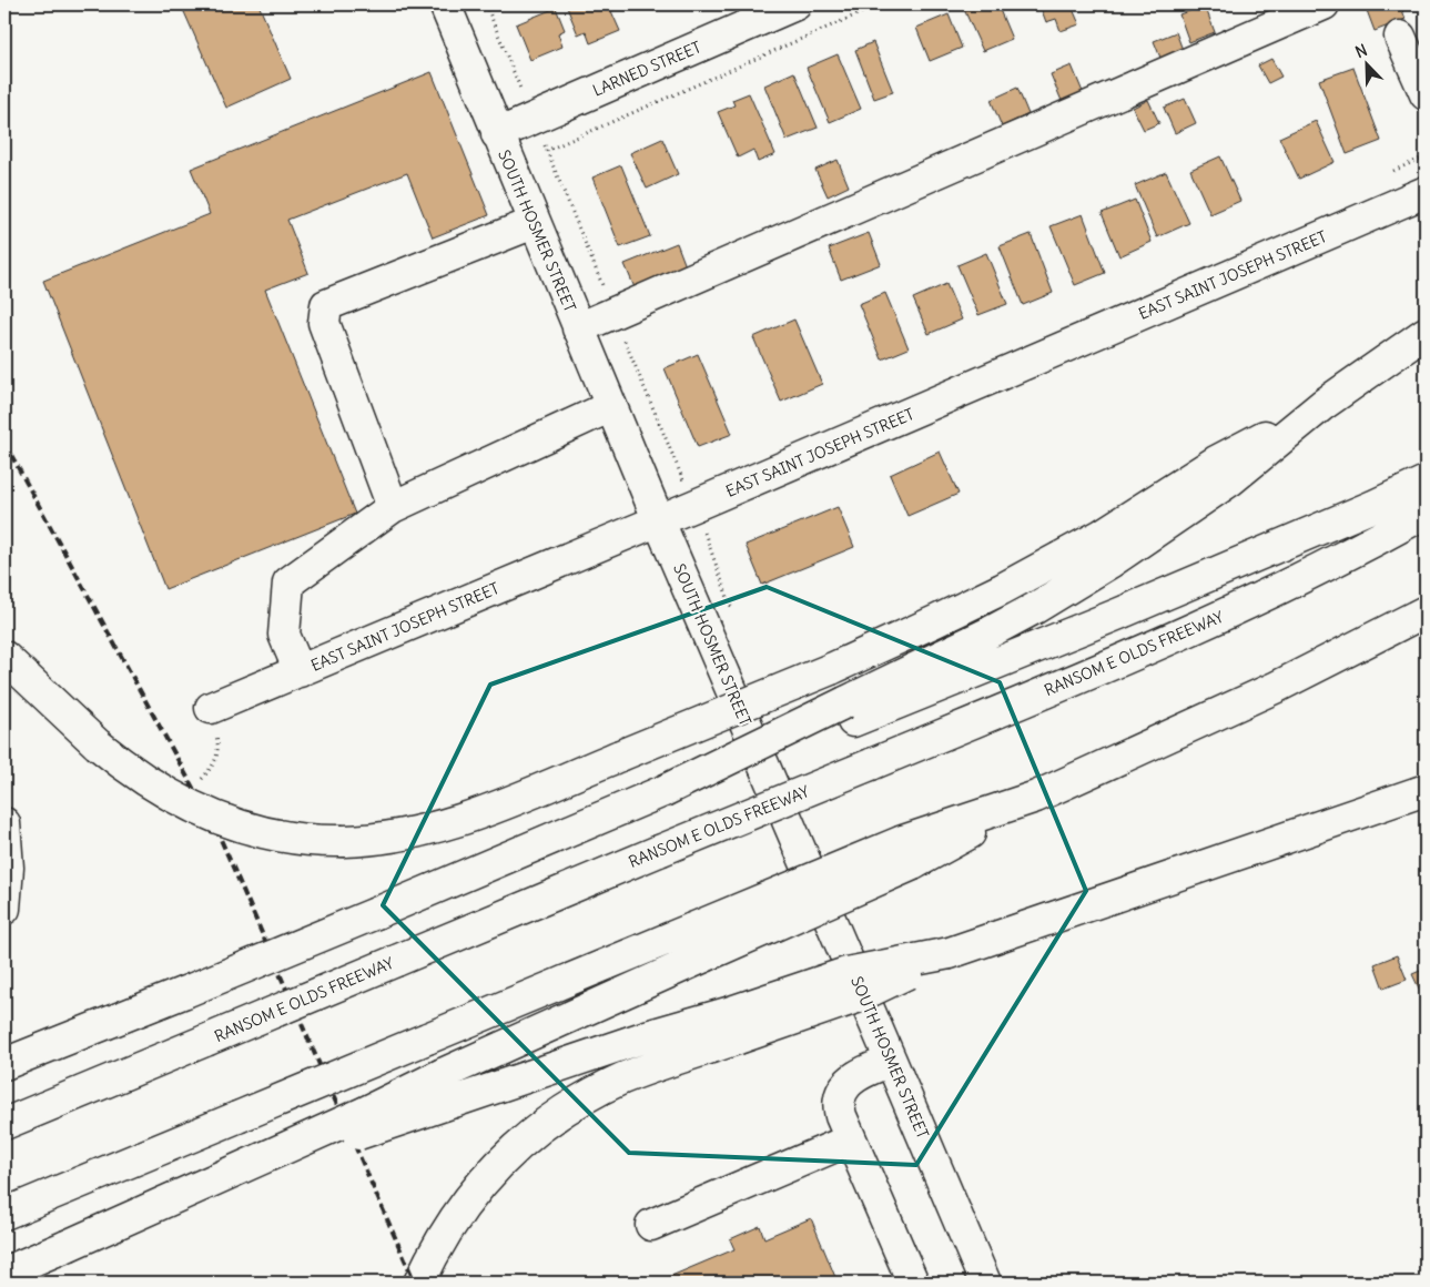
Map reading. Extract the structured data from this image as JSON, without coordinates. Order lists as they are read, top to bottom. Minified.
{"streets":{"main road":["LARNED STREET","SOUTH HOSMER STREET","EAST SAINT JOSEPH STREET","RANSOM E OLDS FREEWAY"]},"crossings":[["LARNED STREET","SOUTH HOSMER STREET"],["SOUTH HOSMER STREET","EAST SAINT JOSEPH STREET"]],"north":"top left"}
